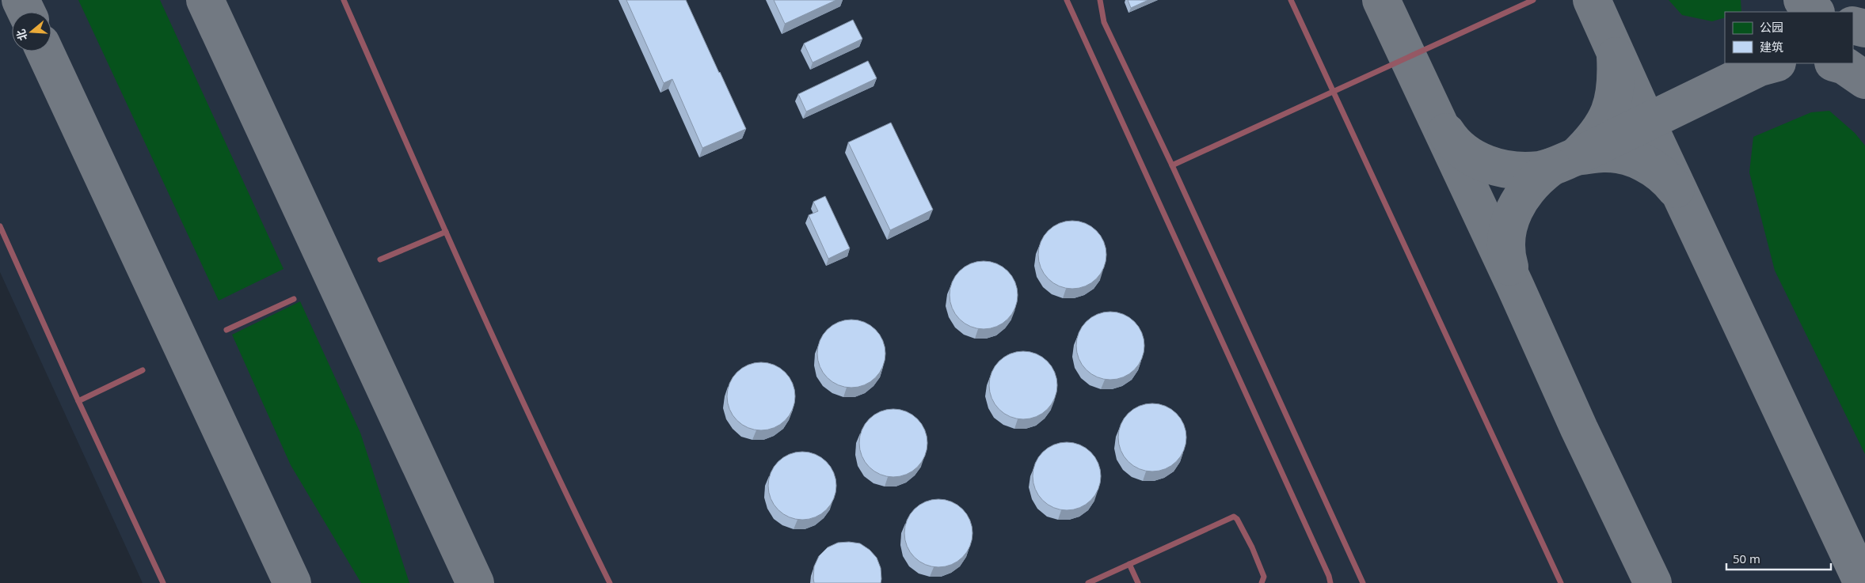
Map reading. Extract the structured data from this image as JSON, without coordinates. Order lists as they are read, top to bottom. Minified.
{"legend":["公园","建筑"],"scale_bar":"50 m","north":"left"}
